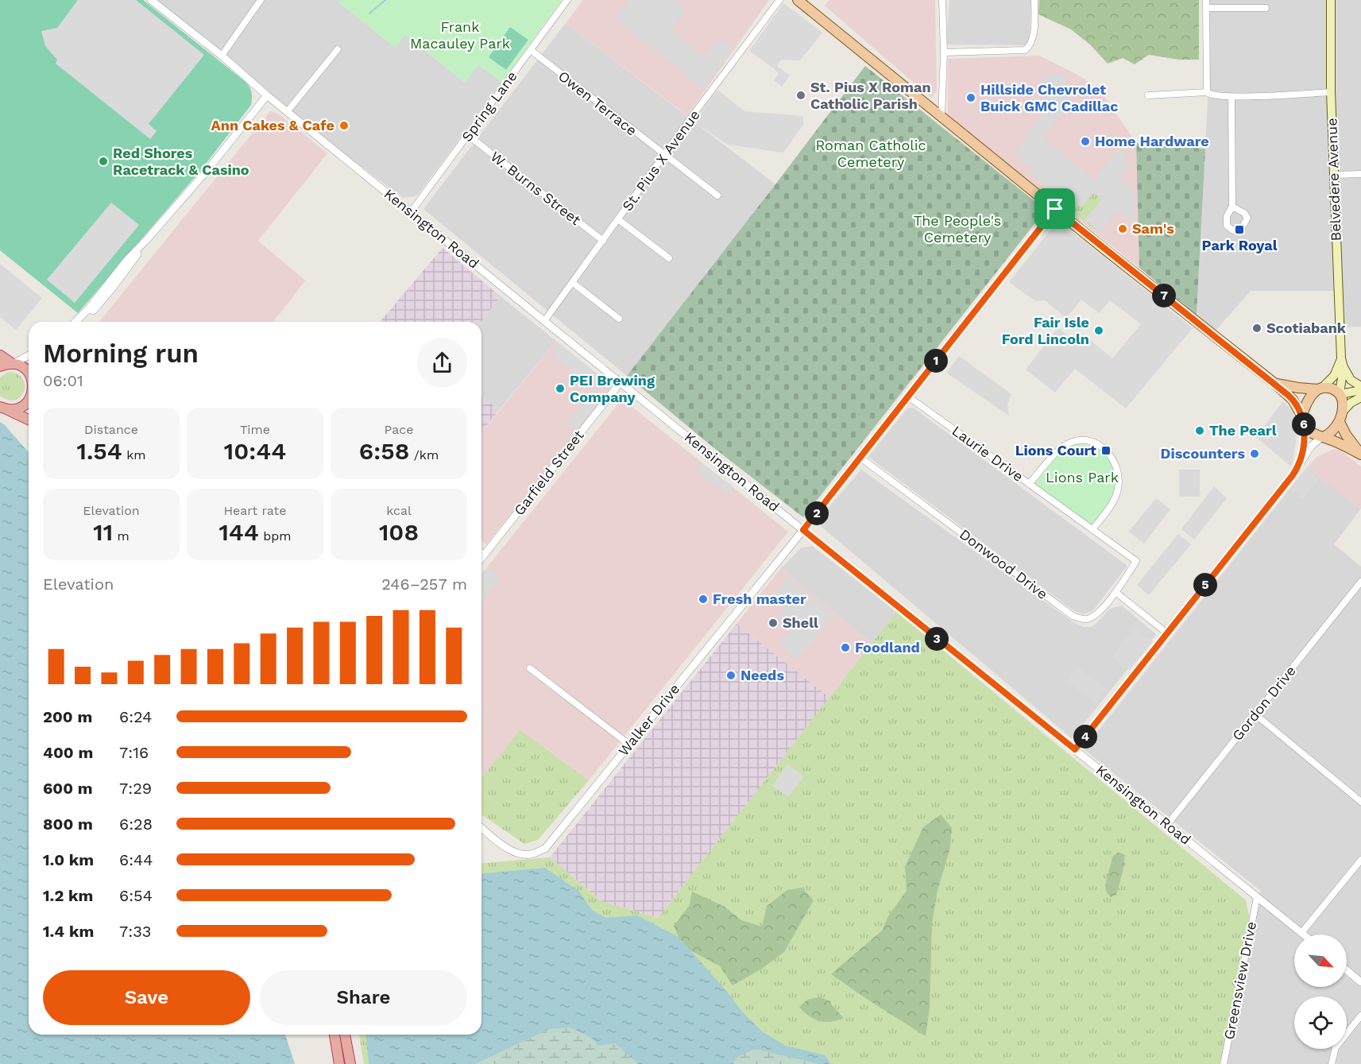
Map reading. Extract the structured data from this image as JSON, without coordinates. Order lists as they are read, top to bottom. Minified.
{"streets":{"main road":["Belvedere Avenue"],"street":["Owen Terrace","Spring Lane","St. Pius X Avenue","W. Burns Street","Kensington Road","Laurie Drive","Garfield Street","Donwood Drive","Gordon Drive","Walker Drive","Greensview Drive"]},"crossings":[["Owen Terrace","Spring Lane"],["Owen Terrace","St. Pius X Avenue"],["Spring Lane","W. Burns Street"],["Spring Lane","Kensington Road"],["St. Pius X Avenue","W. Burns Street"],["St. Pius X Avenue","Kensington Road"],["Kensington Road","Garfield Street"],["Kensington Road","Gordon Drive"],["Kensington Road","Walker Drive"],["Kensington Road","Greensview Drive"],["Laurie Drive","Donwood Drive"]],"parks":["Frank Macauley Park","Roman Catholic Cemetery","The People's Cemetery","Lions Park"],"places":{"other":["St. Pius X Roman Catholic Parish","Hillside Chevrolet Buick GMC Cadillac","Ann Cakes & Cafe","Home Hardware","Red Shores Racetrack & Casino","Sam's","Scotiabank","Fair Isle Ford Lincoln","PEI Brewing Company","The Pearl","Discounters","Fresh master","Shell","Foodland","Needs"],"transit":["Park Royal","Lions Court"]},"north":"bottom right","page":{"pins":["7","1","6","2","5","3","4"],"heading":["Morning run","06:01"],"stats":[["Distance","1.54 km"],["Time","10:44"],["Pace","6:58 /km"],["Elevation","11 m"],["Heart rate","144 bpm"],["kcal","108"]],"chart":["Elevation","246–257 m"],"list":[{"name":"200 m","note":"6:24"},{"name":"400 m","note":"7:16"},{"name":"600 m","note":"7:29"},{"name":"800 m","note":"6:28"},{"name":"1.0 km","note":"6:44"},{"name":"1.2 km","note":"6:54"},{"name":"1.4 km","note":"7:33"}],"buttons":["Save","Share"]}}
